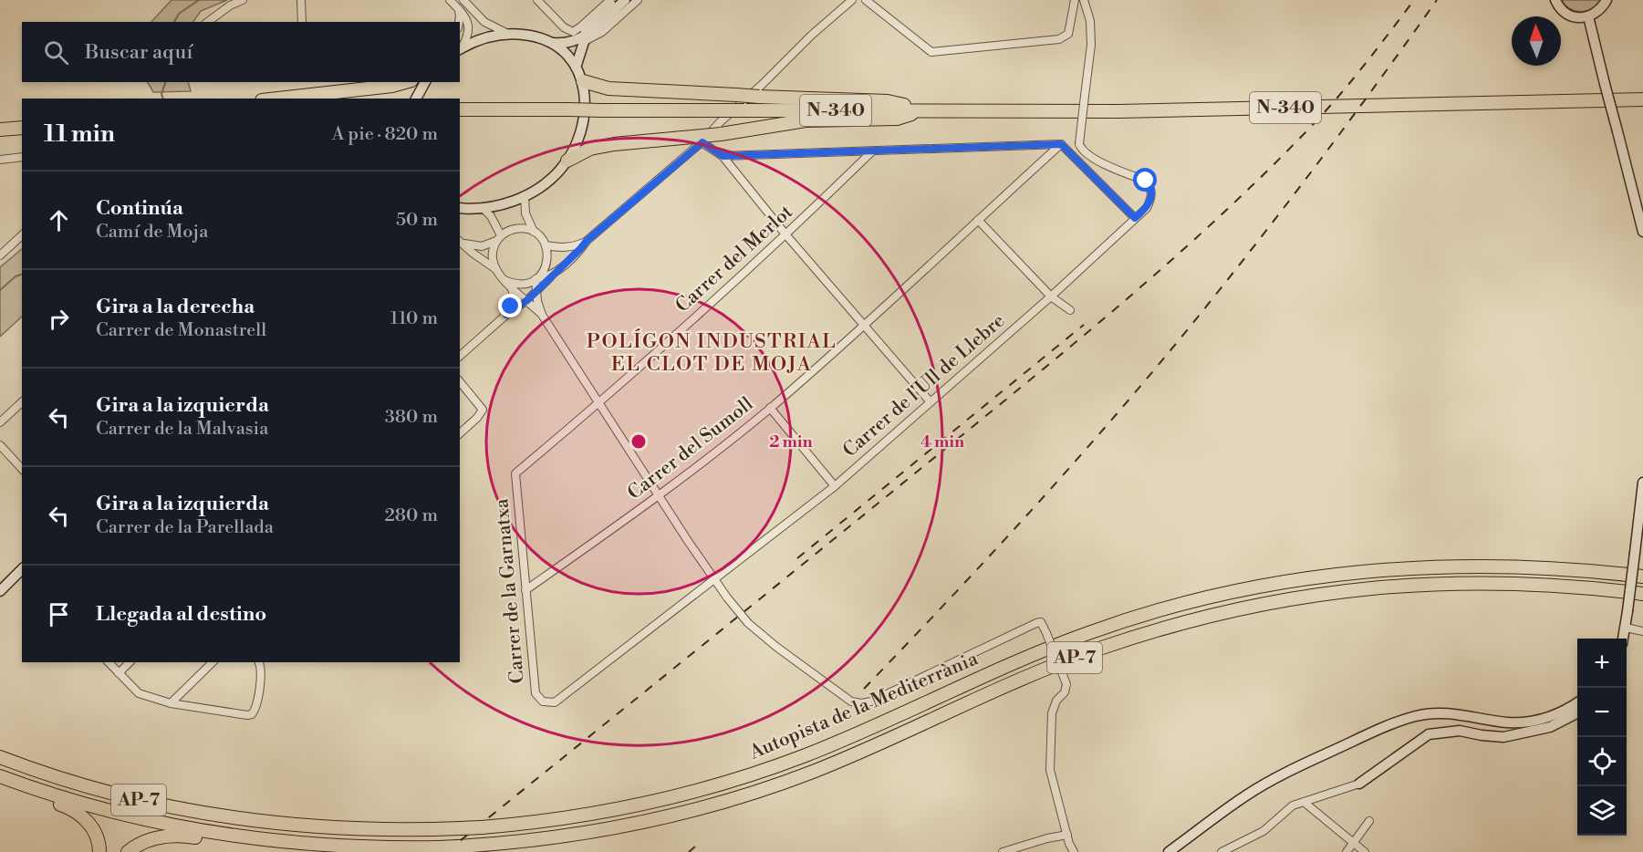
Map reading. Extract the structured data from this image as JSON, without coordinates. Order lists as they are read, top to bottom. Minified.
{"streets":{"highway":["N-340","AP-7","Autopista de la Mediterrània"],"street":["Carrer del Merlot","Carrer de l'Ull de Llebre","Carrer del Sumoll","Carrer de la Garnatxa"]},"crossings":[["Carrer del Merlot","Carrer de la Garnatxa"],["Carrer de l'Ull de Llebre","Carrer de la Garnatxa"],["Carrer del Sumoll","Carrer de la Garnatxa"]],"districts":["POLÍGON INDUSTRIAL EL CLOT DE MOJA"],"north":"top","page":{"search":"Buscar aquí","heading":["11 min","A pie · 820 m"],"list":[["Continúa","Camí de Moja","50 m"],["Gira a la derecha","Carrer de Monastrell","110 m"],["Gira a la izquierda","Carrer de la Malvasia","380 m"],["Gira a la izquierda","Carrer de la Parellada","280 m"],"Llegada al destino"],"map_buttons":["+","−"]},"rings":["2 min","4 min"]}
